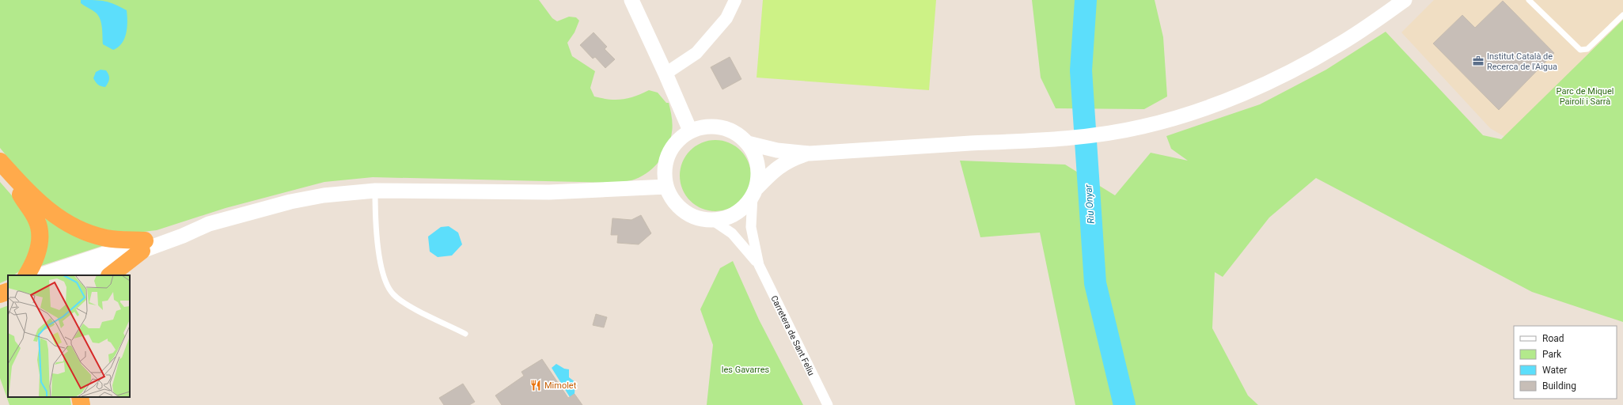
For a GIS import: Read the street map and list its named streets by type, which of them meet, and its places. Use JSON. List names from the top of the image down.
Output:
{
  "streets": {
    "street": ["Carretera de Sant Feliu"]
  },
  "water": ["Riu Onyar"],
  "parks": ["Parc de Miquel Pairolí i Sarrà", "les Gavarres"],
  "places": {
    "office": ["Institut Català de Recerca de l'Aigua"],
    "restaurant": ["Mimolet"]
  },
  "legend": [
    "Road",
    "Park",
    "Water",
    "Building"
  ]
}
